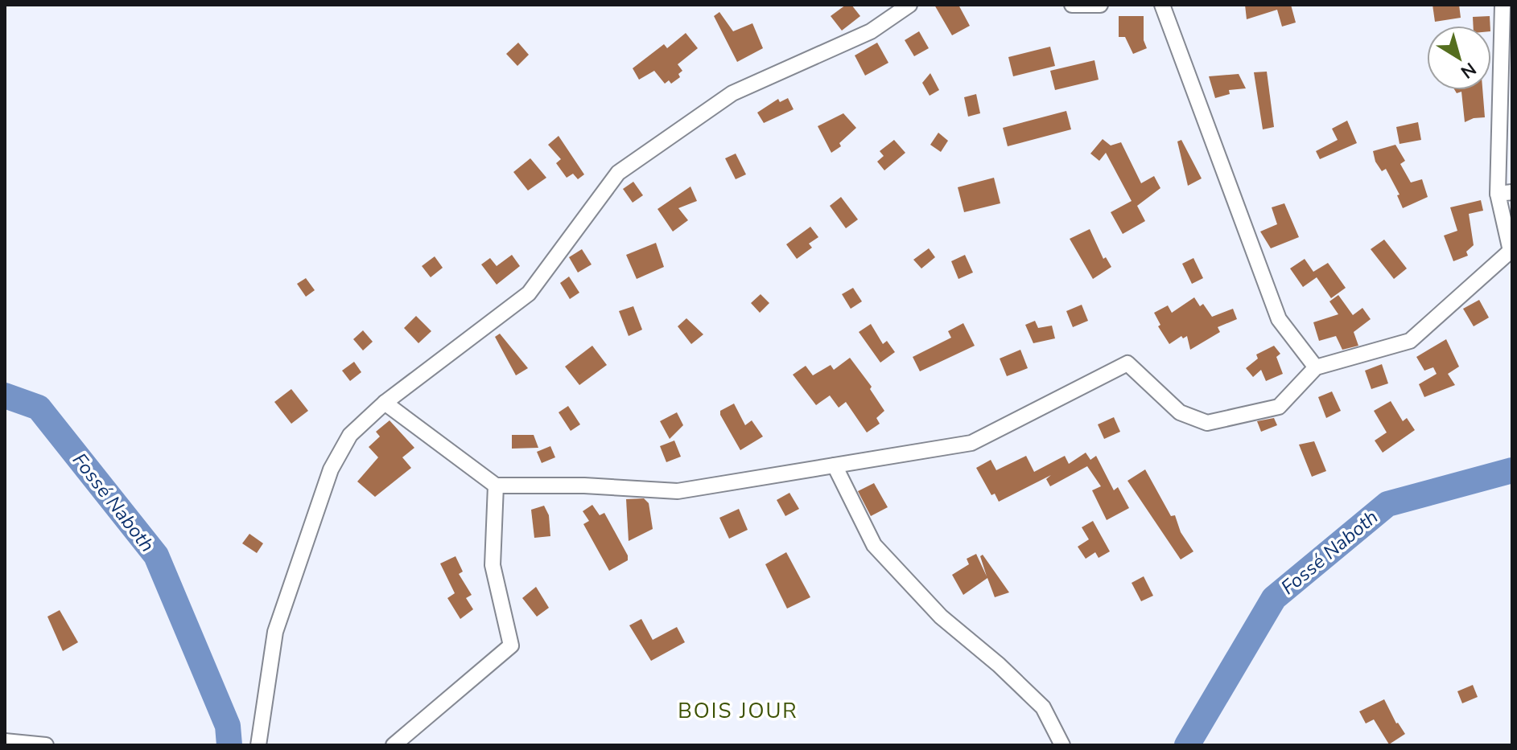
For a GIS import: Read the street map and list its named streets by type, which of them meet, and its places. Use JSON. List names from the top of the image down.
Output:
{
  "districts": ["BOIS JOUR"],
  "water": ["Fossé Naboth"],
  "north": "bottom right"
}
